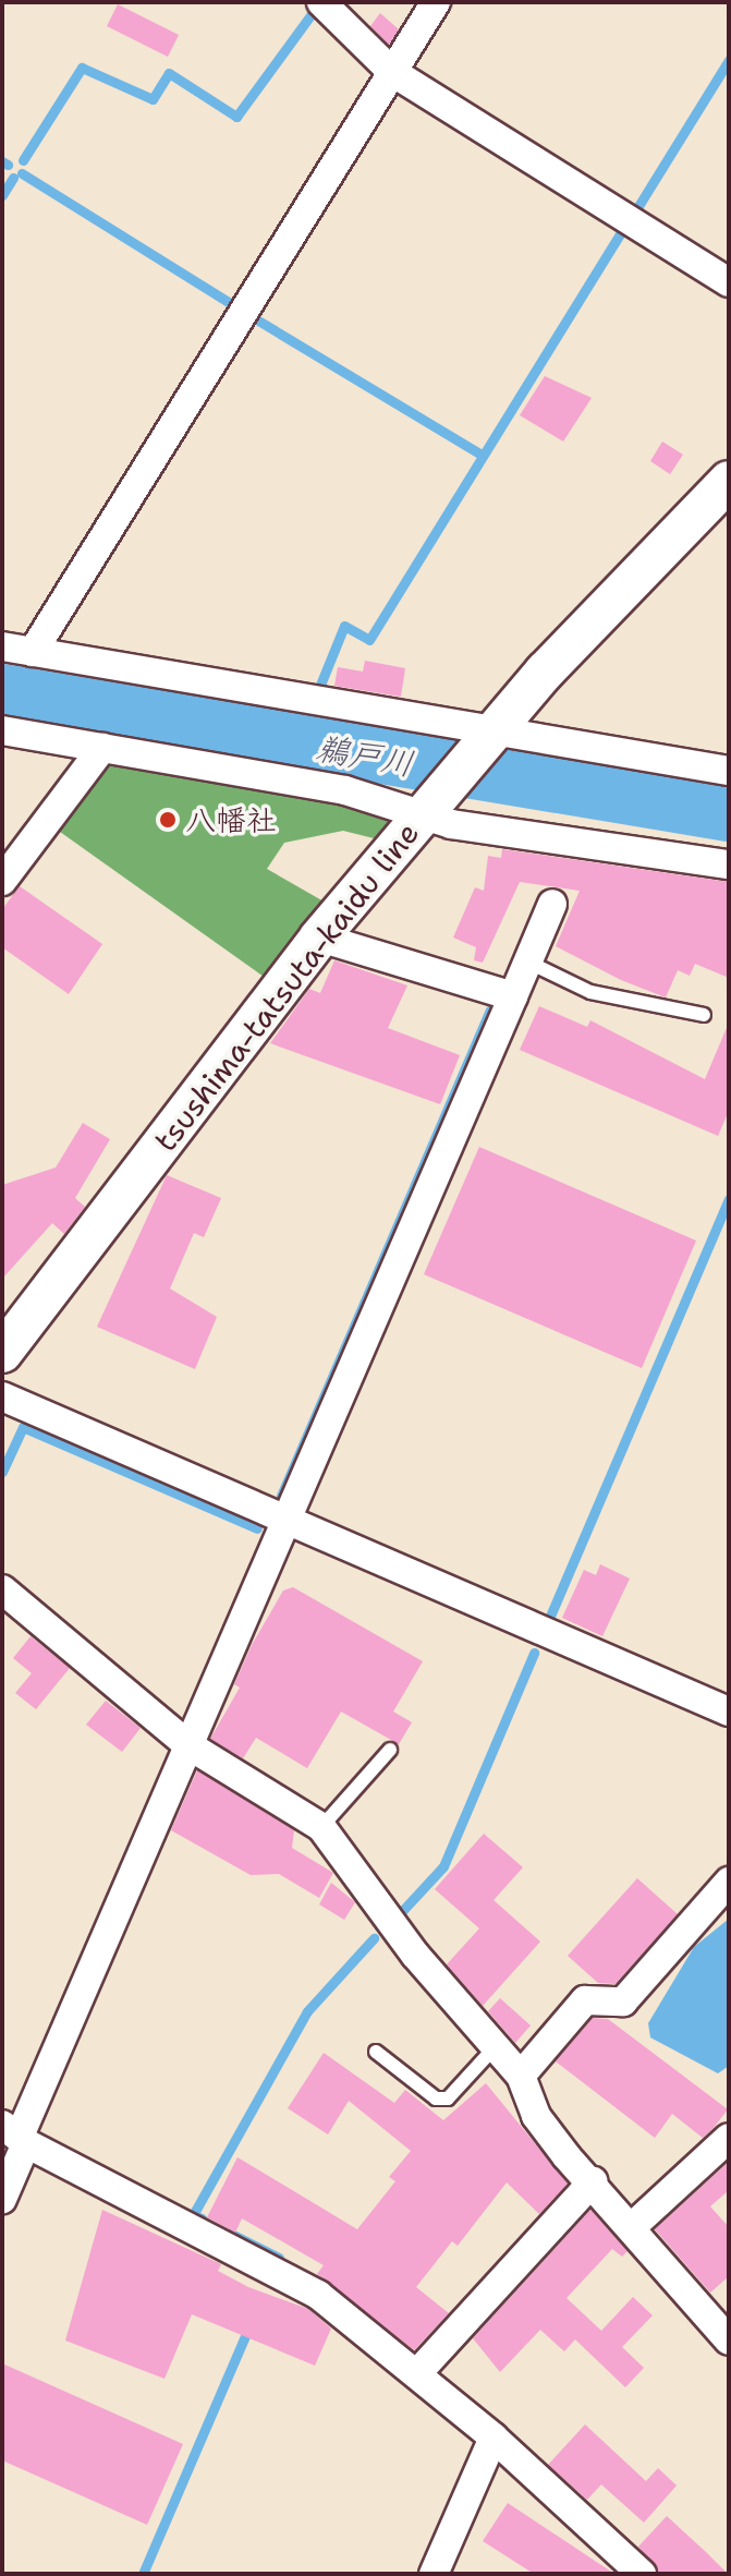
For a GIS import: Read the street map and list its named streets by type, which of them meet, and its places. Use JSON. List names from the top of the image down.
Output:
{
  "streets": {
    "main road": ["tsushima-tatsuta-kaidu line"]
  },
  "water": ["鵜戸川"],
  "places": ["八幡社"]
}
